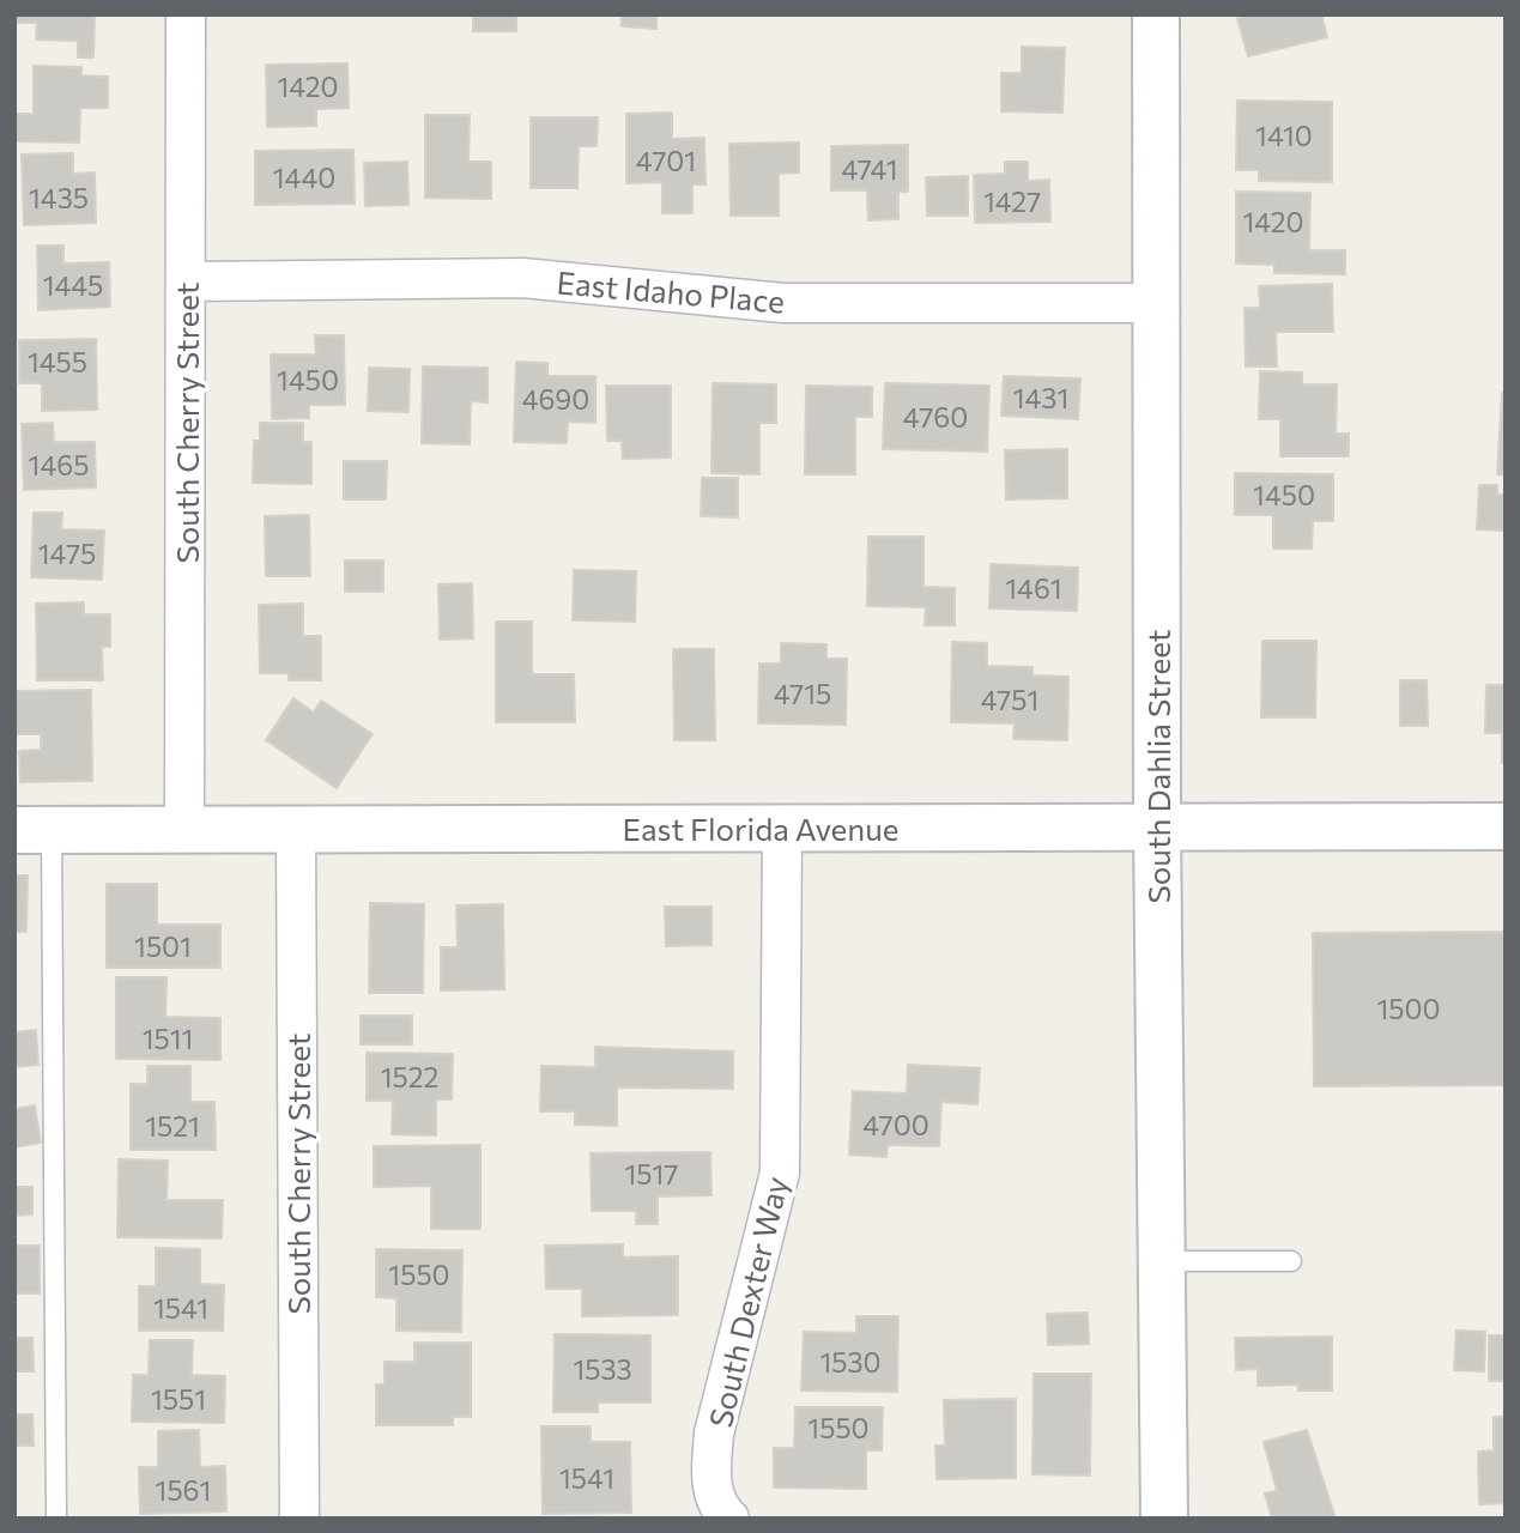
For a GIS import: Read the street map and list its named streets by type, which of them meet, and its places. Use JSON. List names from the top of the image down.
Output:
{
  "streets": {
    "street": [
      "East Idaho Place",
      "South Cherry Street",
      "South Dahlia Street",
      "East Florida Avenue",
      "South Dexter Way"
    ]
  },
  "crossings": [
    ["East Idaho Place", "South Cherry Street"],
    ["East Idaho Place", "South Dahlia Street"],
    ["South Cherry Street", "East Florida Avenue"],
    ["South Dahlia Street", "East Florida Avenue"],
    ["East Florida Avenue", "South Dexter Way"]
  ],
  "house_numbers": [
    "1420",
    "1410",
    "4701",
    "4741",
    "1440",
    "1435",
    "1427",
    "1420",
    "1445",
    "1455",
    "1450",
    "1431",
    "4690",
    "4760",
    "1465",
    "1450",
    "1475",
    "1461",
    "4715",
    "4751",
    "1501",
    "1500",
    "1511",
    "1522",
    "4700",
    "1521",
    "1517",
    "1550",
    "1541",
    "1530",
    "1533",
    "1551",
    "1550",
    "1541",
    "1561"
  ]
}
